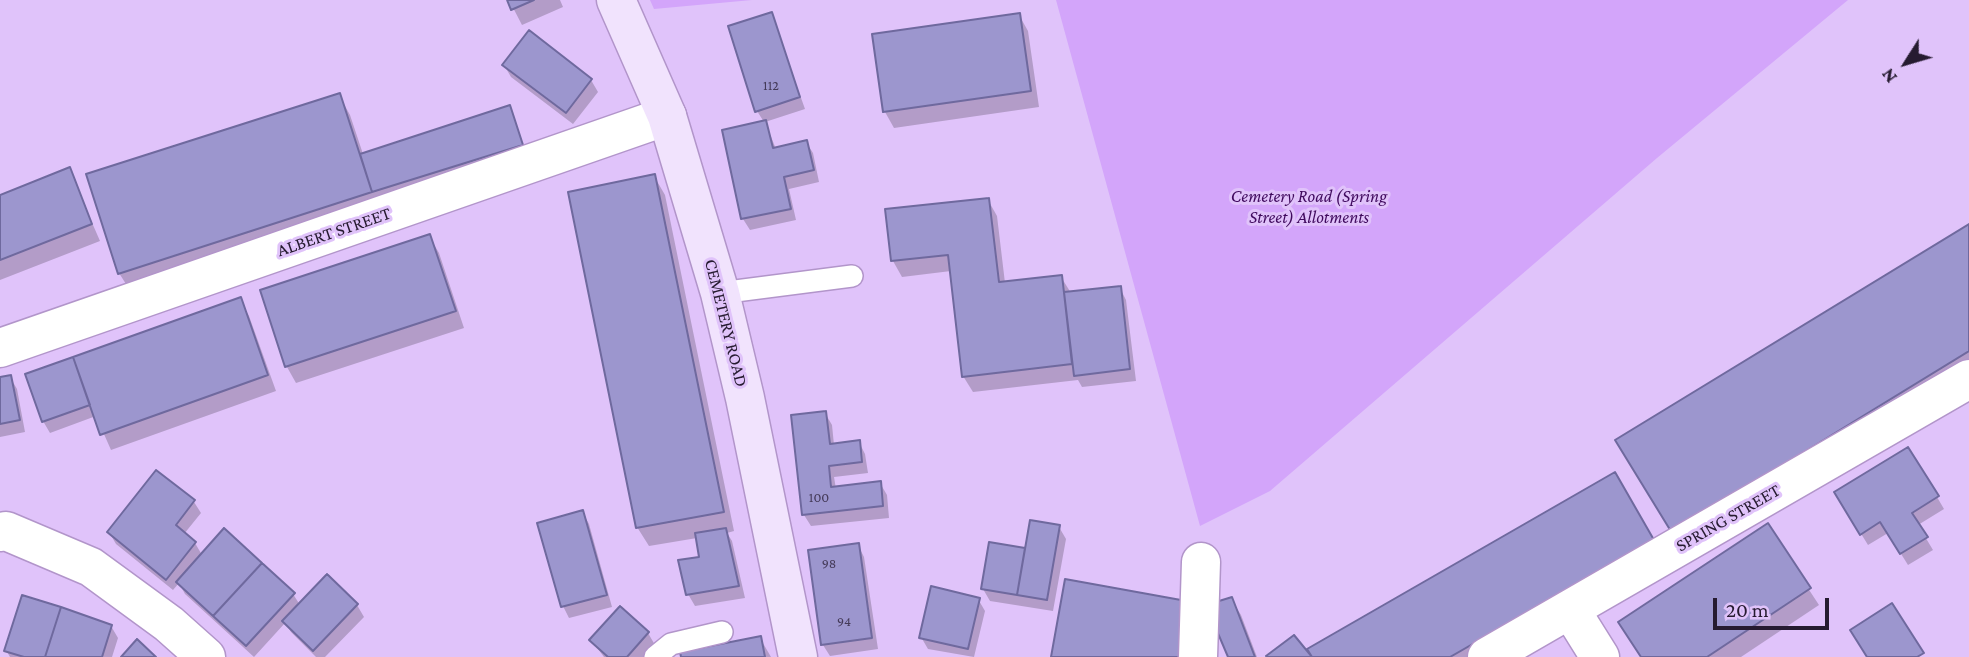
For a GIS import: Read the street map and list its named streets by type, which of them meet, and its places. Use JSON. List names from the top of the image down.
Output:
{
  "streets": {
    "street": ["ALBERT STREET", "CEMETERY ROAD", "SPRING STREET"]
  },
  "crossings": [
    ["ALBERT STREET", "CEMETERY ROAD"]
  ],
  "parks": ["Cemetery Road (Spring Street) Allotments"],
  "house_numbers": [
    "112",
    "100",
    "98",
    "94"
  ],
  "scale_bar": "20 m",
  "north": "bottom left"
}
